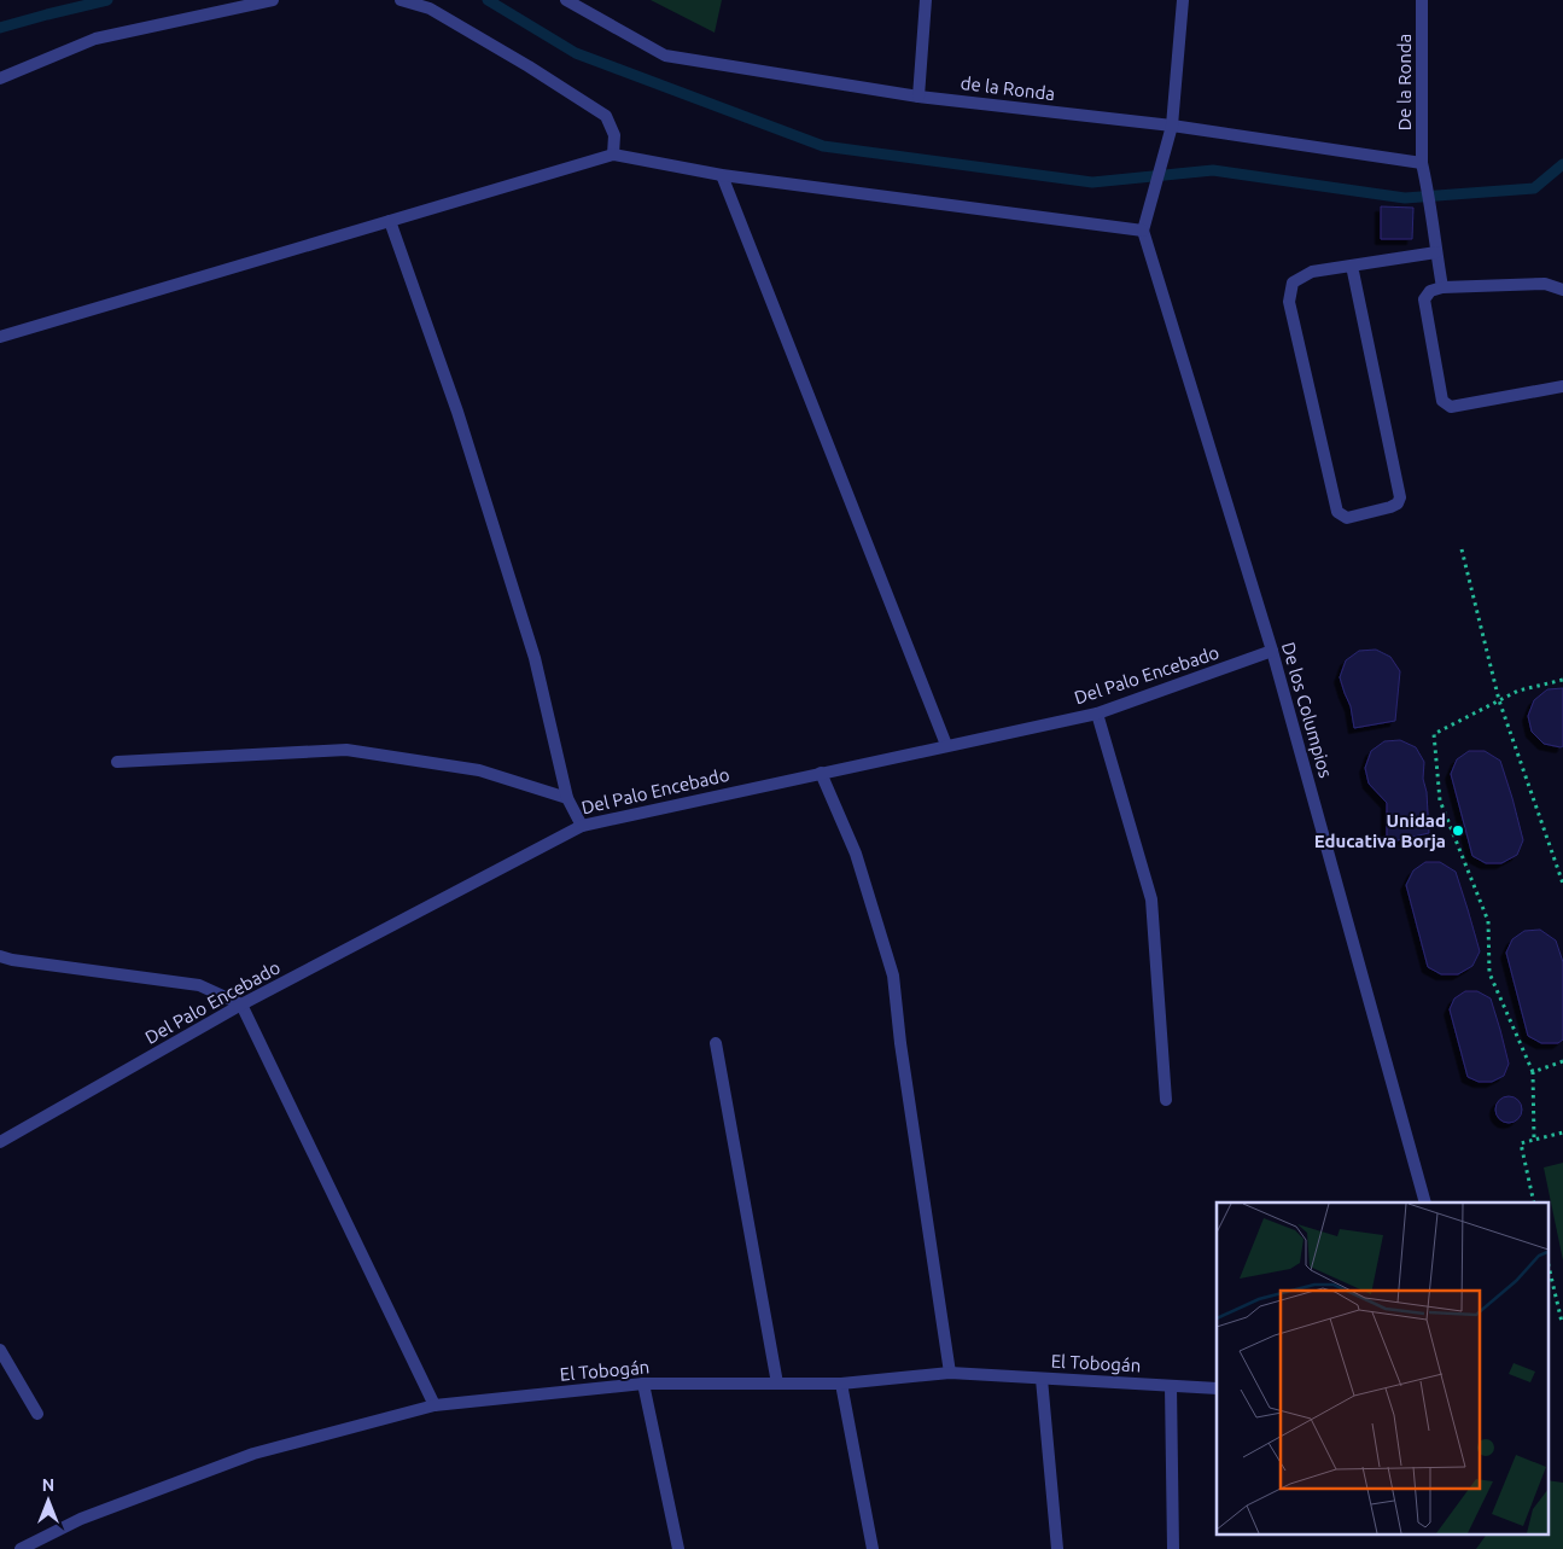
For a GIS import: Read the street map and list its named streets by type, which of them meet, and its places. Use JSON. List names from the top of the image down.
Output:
{
  "streets": {
    "street": [
      "De la Ronda",
      "de la Ronda",
      "Del Palo Encebado",
      "De los Columpios",
      "El Tobogán"
    ]
  },
  "crossings": [
    ["De la Ronda", "de la Ronda"],
    ["Del Palo Encebado", "De los Columpios"]
  ],
  "places": ["Unidad Educativa Borja"],
  "north": "top"
}
